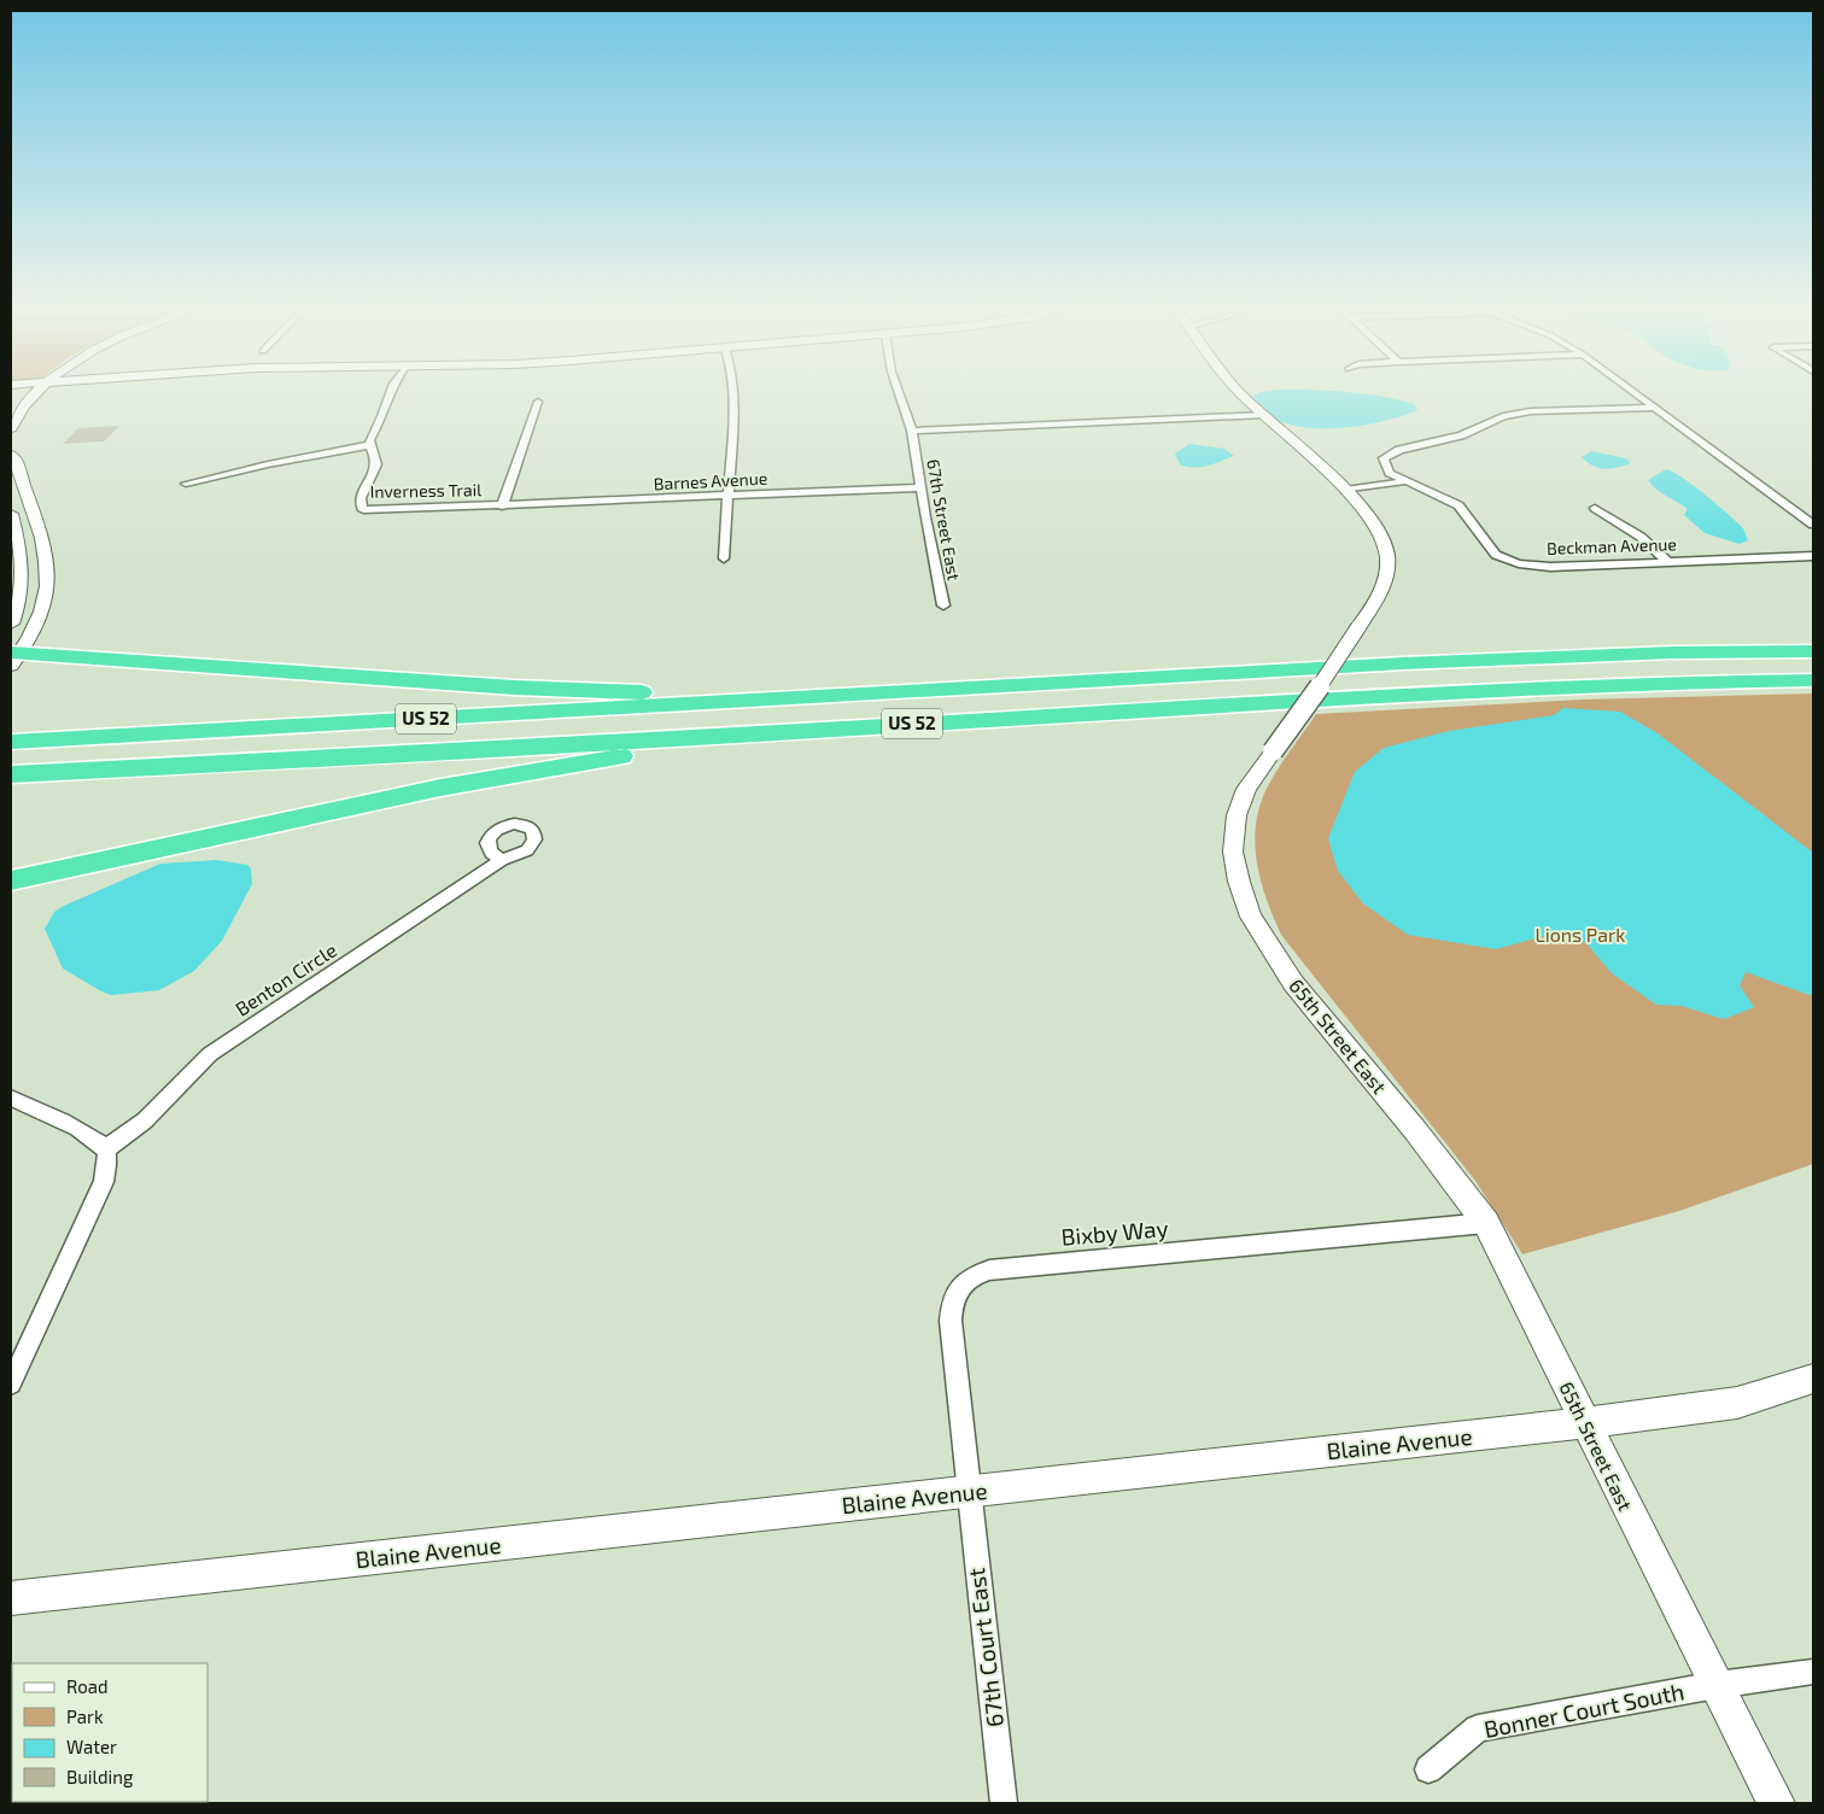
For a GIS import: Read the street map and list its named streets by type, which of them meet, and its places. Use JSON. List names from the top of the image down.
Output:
{
  "streets": {
    "highway": ["US 52"],
    "street": [
      "Barnes Avenue",
      "Inverness Trail",
      "67th Street East",
      "Beckman Avenue",
      "Benton Circle",
      "65th Street East",
      "Bixby Way",
      "Blaine Avenue",
      "67th Court East",
      "Bonner Court South"
    ]
  },
  "crossings": [
    ["Barnes Avenue", "Inverness Trail"],
    ["Barnes Avenue", "67th Street East"],
    ["65th Street East", "Bixby Way"],
    ["65th Street East", "Blaine Avenue"],
    ["65th Street East", "Bonner Court South"],
    ["Bixby Way", "Blaine Avenue"],
    ["Bixby Way", "67th Court East"],
    ["Blaine Avenue", "67th Court East"]
  ],
  "parks": ["Lions Park"],
  "legend": [
    "Road",
    "Park",
    "Water",
    "Building"
  ]
}
